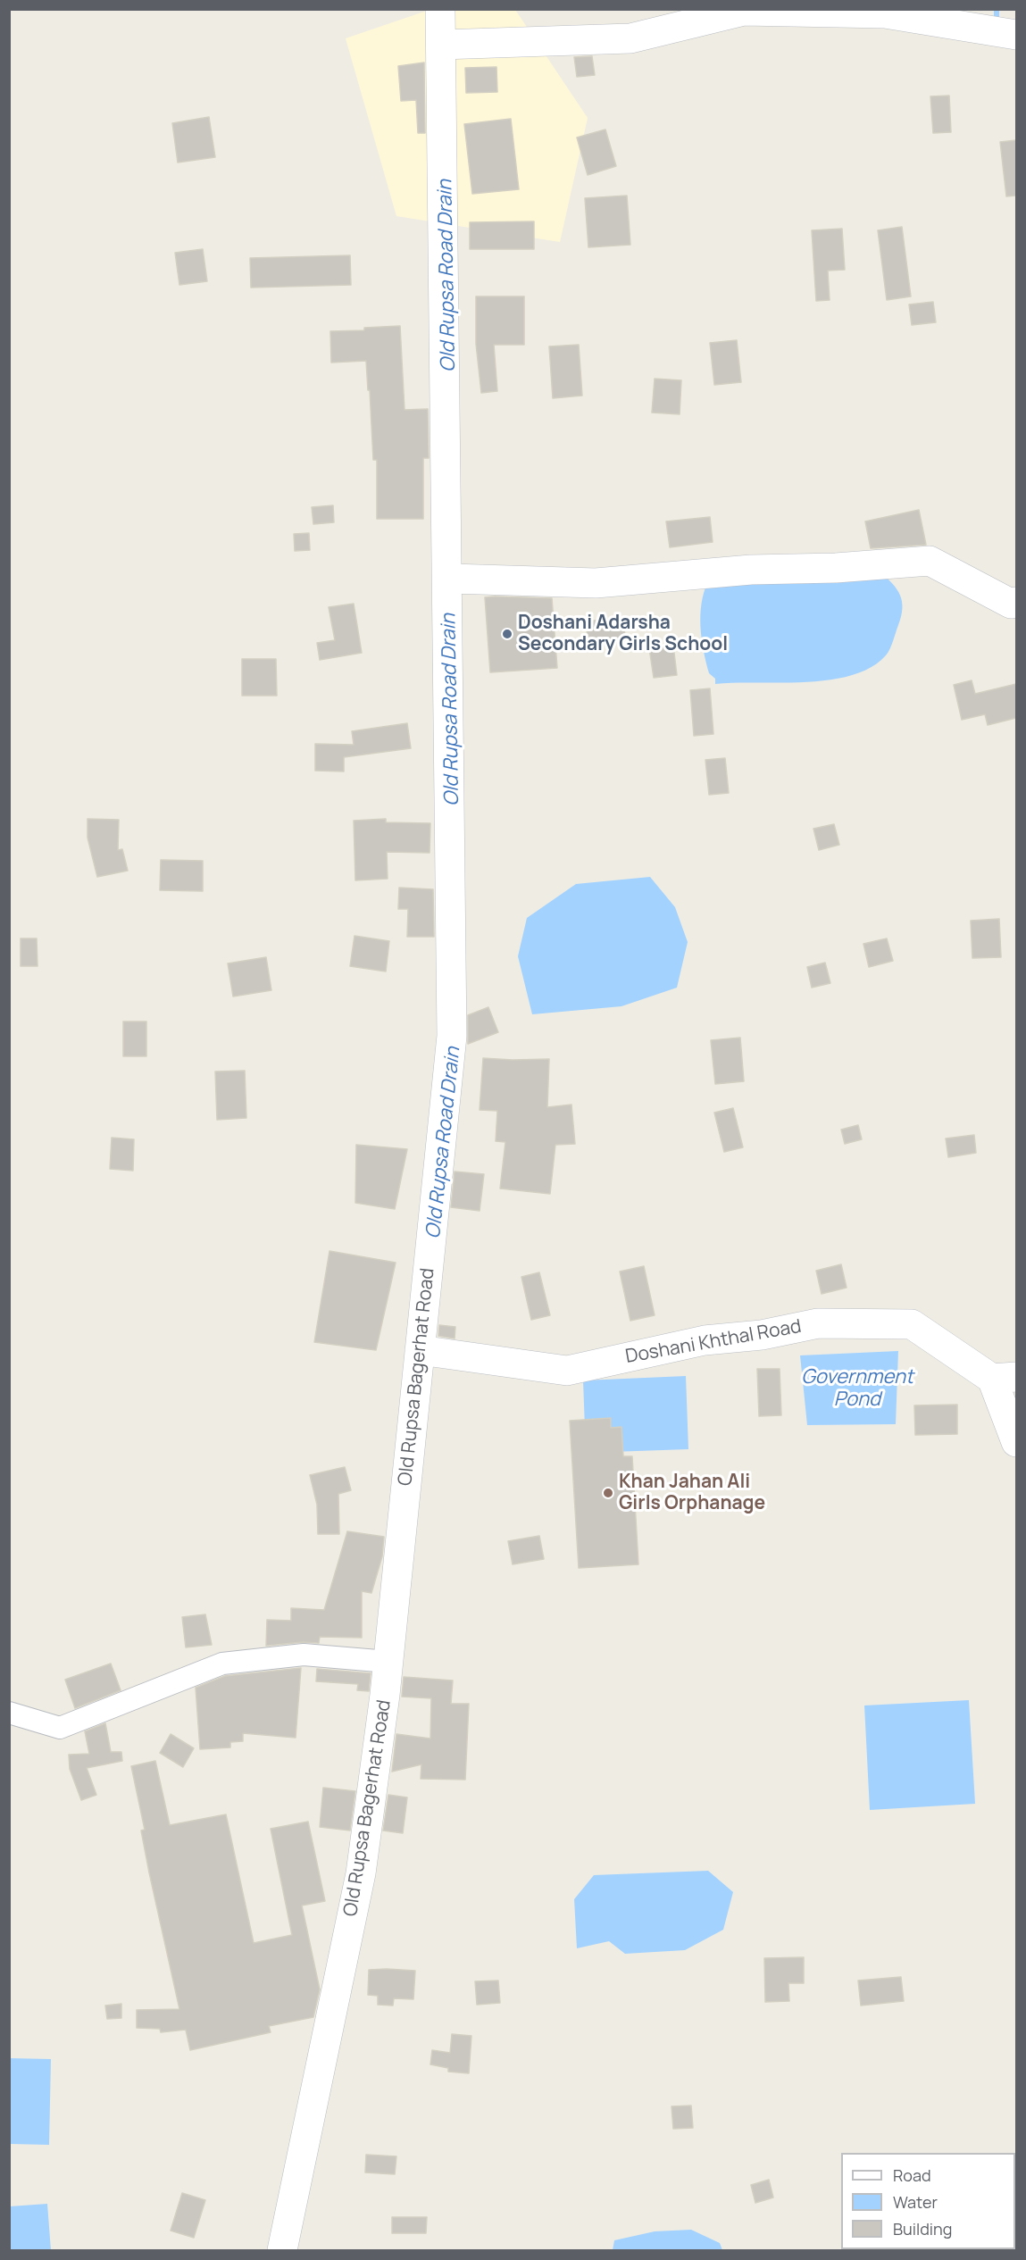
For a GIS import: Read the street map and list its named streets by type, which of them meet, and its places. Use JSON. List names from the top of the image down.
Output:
{
  "streets": {
    "street": ["Doshani Khthal Road", "Old Rupsa Bagerhat Road"]
  },
  "crossings": [
    ["Doshani Khthal Road", "Old Rupsa Bagerhat Road"]
  ],
  "water": ["Old Rupsa Road Drain", "Government Pond"],
  "places": ["Doshani Adarsha Secondary Girls School", "Khan Jahan Ali Girls Orphanage"],
  "legend": ["Road", "Water", "Building"]
}
